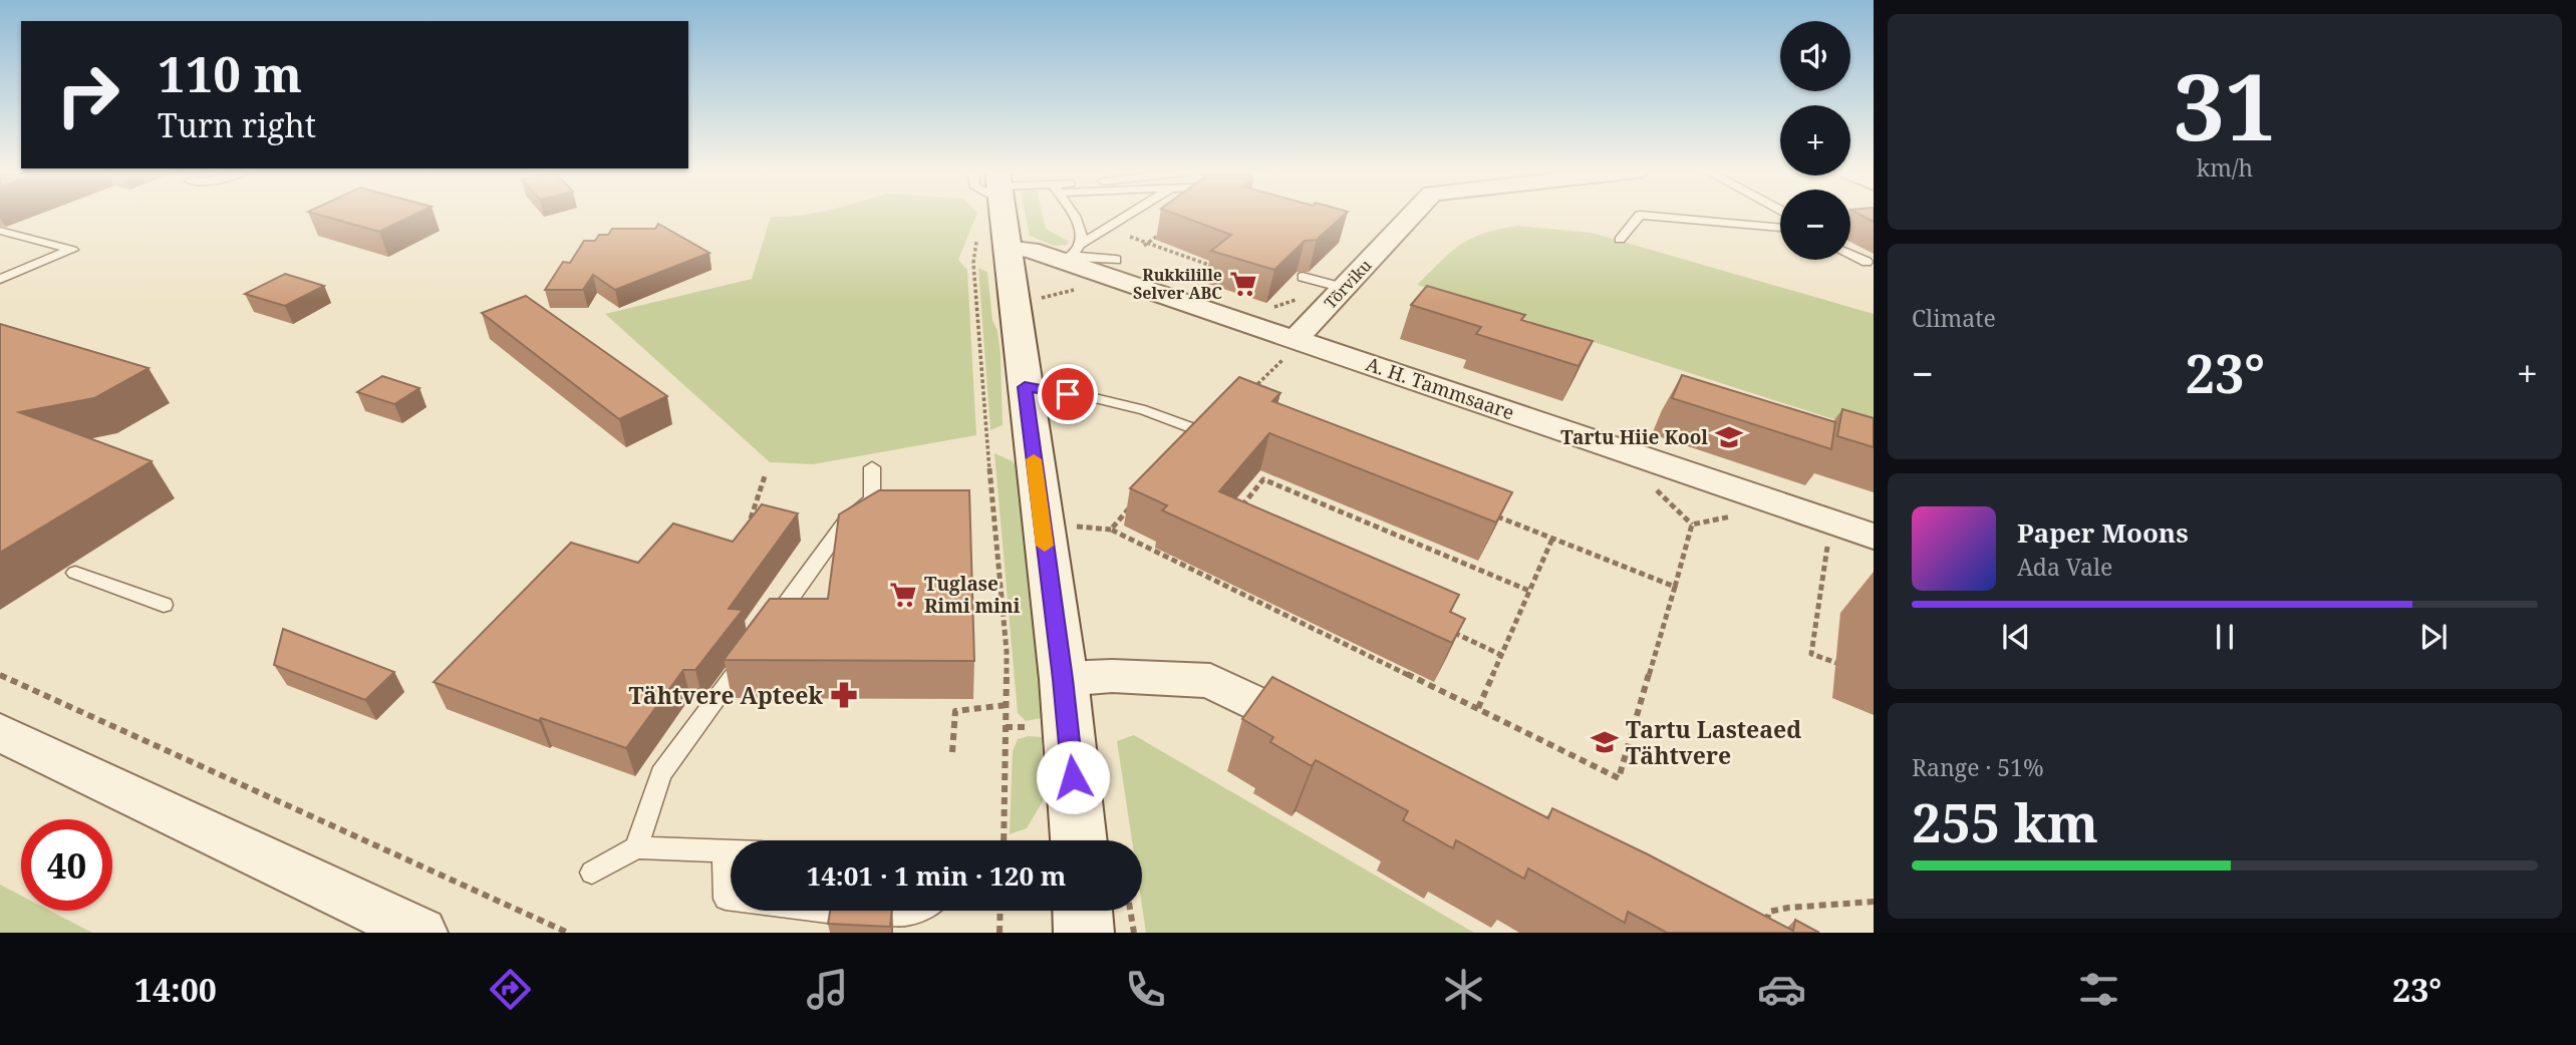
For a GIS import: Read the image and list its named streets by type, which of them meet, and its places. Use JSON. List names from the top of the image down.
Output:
{
  "streets": {
    "street": ["Tõrviku", "A. H. Tammsaare"]
  },
  "crossings": [
    ["Tõrviku", "A. H. Tammsaare"]
  ],
  "places": {
    "supermarket": ["Rukkilille Selver ABC", "Tuglase Rimi mini"],
    "school or university": ["Tartu Hiie Kool", "Tartu Lasteaed Tähtvere"],
    "pharmacy": ["Tähtvere Apteek"]
  },
  "page": {
    "tile": [
      ["31", "km/h"],
      "Climate",
      ["Range · 51%", "255 km"]
    ],
    "map_buttons": ["+", "−"],
    "turn": ["110 m", "Turn right"],
    "heat": ["−", "23°", "+"],
    "song": ["Paper Moons", "Ada Vale"],
    "limit": "40",
    "trip": "14:01 · 1 min · 120 m",
    "tabs": ["14:00", "23°"]
  }
}
